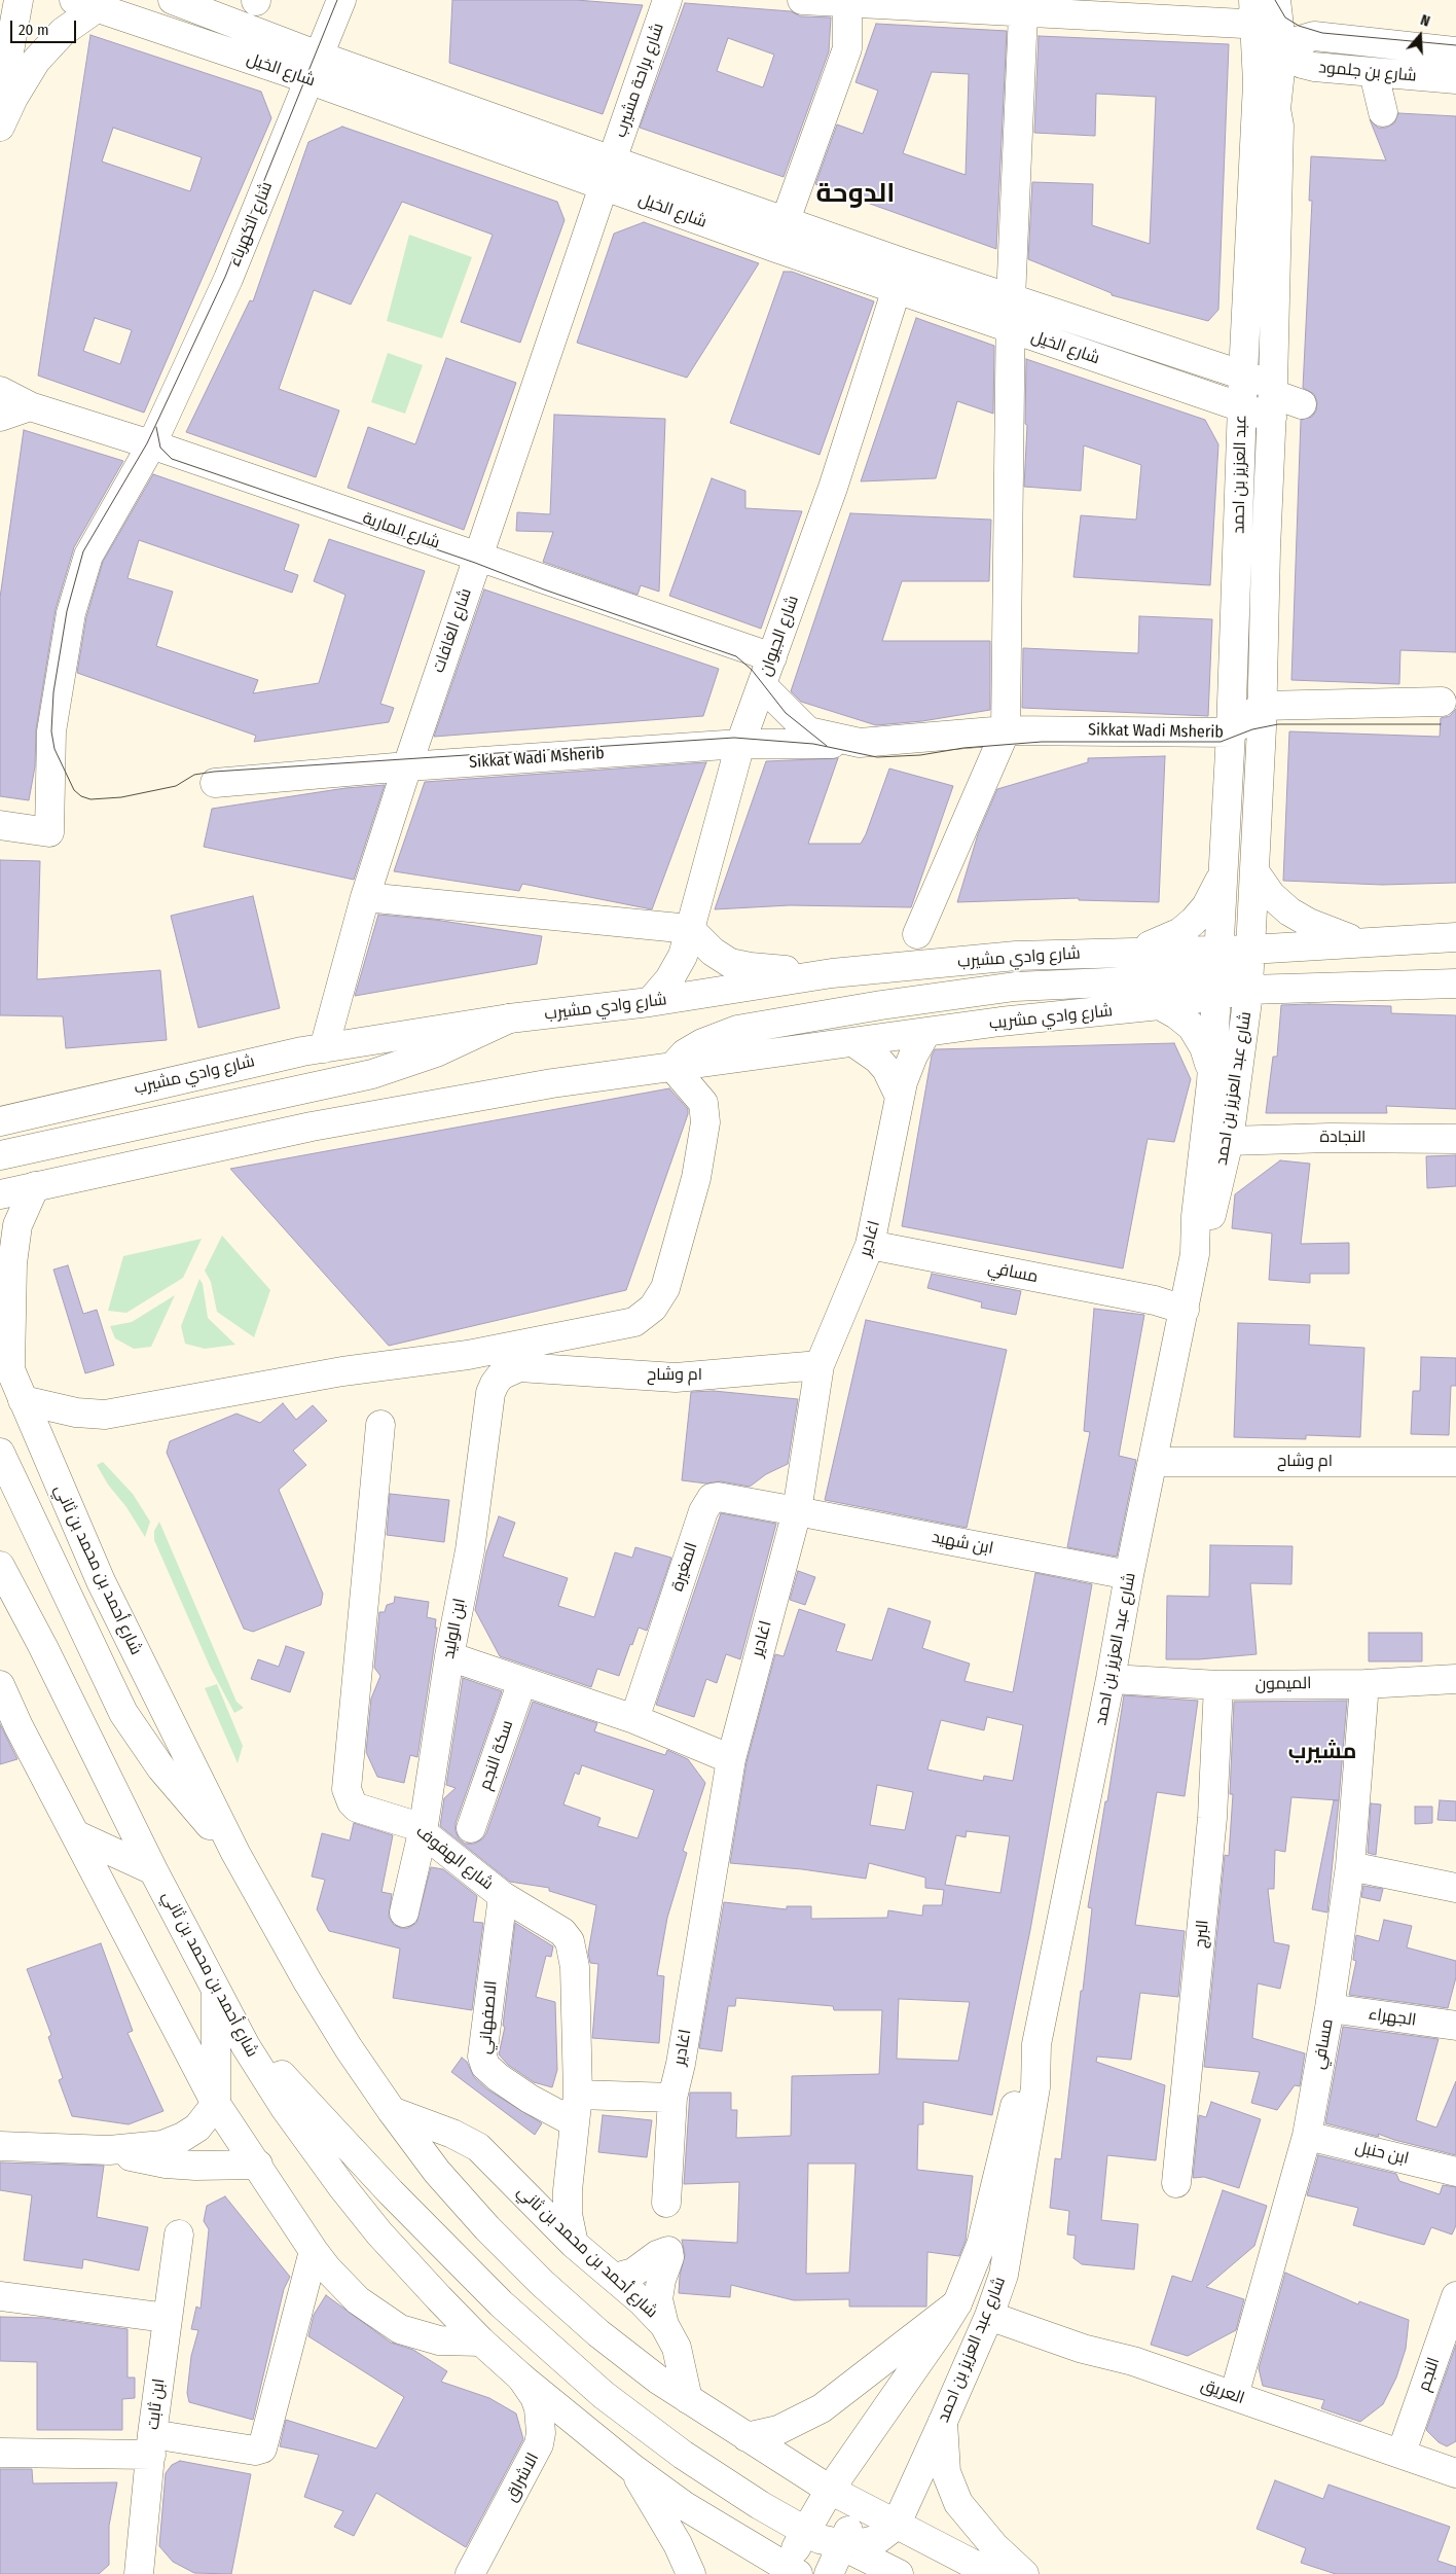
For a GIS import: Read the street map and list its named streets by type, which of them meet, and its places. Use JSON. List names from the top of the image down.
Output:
{
  "streets": {
    "street": [
      "شارع الخيل",
      "شارع بن جلمود",
      "شارع براحة مشيرب",
      "شارع الكهرباء",
      "عبد العزيز بن احمد",
      "شارع المارية",
      "شارع الغافات",
      "شارع الجيوان",
      "Sikkat Wadi Msherib",
      "شارع وادي مشيرب",
      "شارع وادي مشريب",
      "شارع عبد العزيز بن احمد",
      "النجادة",
      "اغادير",
      "مسافي",
      "ام وشاح",
      "ابن شهيد",
      "المغيرة",
      "شارع أحمد بن محمد بن ثاني",
      "ابن الوليد",
      "الميمون",
      "سكة النجم",
      "شارع الهفوف",
      "البرج",
      "الاصفهاني",
      "الجهراء",
      "ابن حنبل",
      "النجم",
      "العريق",
      "ابن ثابت",
      "الاشراق"
    ]
  },
  "crossings": [
    ["شارع الخيل", "شارع براحة مشيرب"],
    ["شارع الخيل", "شارع الكهرباء"],
    ["شارع الخيل", "عبد العزيز بن احمد"],
    ["شارع الخيل", "شارع الغافات"],
    ["شارع الخيل", "شارع الجيوان"],
    ["شارع بن جلمود", "عبد العزيز بن احمد"],
    ["شارع براحة مشيرب", "شارع الغافات"],
    ["شارع الكهرباء", "شارع المارية"],
    ["عبد العزيز بن احمد", "Sikkat Wadi Msherib"],
    ["عبد العزيز بن احمد", "شارع وادي مشيرب"],
    ["عبد العزيز بن احمد", "شارع وادي مشريب"],
    ["عبد العزيز بن احمد", "شارع عبد العزيز بن احمد"],
    ["شارع المارية", "شارع الغافات"],
    ["شارع المارية", "شارع الجيوان"],
    ["شارع الغافات", "Sikkat Wadi Msherib"],
    ["شارع الغافات", "شارع وادي مشيرب"],
    ["شارع الجيوان", "Sikkat Wadi Msherib"],
    ["شارع الجيوان", "شارع وادي مشيرب"],
    ["شارع وادي مشيرب", "شارع وادي مشريب"],
    ["شارع وادي مشيرب", "شارع عبد العزيز بن احمد"],
    ["شارع وادي مشريب", "شارع عبد العزيز بن احمد"],
    ["شارع وادي مشريب", "اغادير"],
    ["شارع عبد العزيز بن احمد", "النجادة"],
    ["شارع عبد العزيز بن احمد", "مسافي"],
    ["شارع عبد العزيز بن احمد", "ام وشاح"],
    ["شارع عبد العزيز بن احمد", "ابن شهيد"],
    ["شارع عبد العزيز بن احمد", "شارع أحمد بن محمد بن ثاني"],
    ["شارع عبد العزيز بن احمد", "الميمون"],
    ["شارع عبد العزيز بن احمد", "العريق"],
    ["اغادير", "مسافي"],
    ["اغادير", "ام وشاح"],
    ["اغادير", "ابن شهيد"],
    ["اغادير", "المغيرة"],
    ["مسافي", "الميمون"],
    ["مسافي", "الجهراء"],
    ["مسافي", "ابن حنبل"],
    ["مسافي", "العريق"],
    ["ام وشاح", "ابن الوليد"],
    ["ابن شهيد", "المغيرة"],
    ["شارع أحمد بن محمد بن ثاني", "شارع الهفوف"],
    ["شارع أحمد بن محمد بن ثاني", "الاشراق"],
    ["ابن الوليد", "شارع الهفوف"],
    ["الميمون", "البرج"],
    ["شارع الهفوف", "الاصفهاني"],
    ["النجم", "العريق"]
  ],
  "districts": ["الدوحة", "مشيرب"],
  "scale_bar": "20 m",
  "north": "top"
}
